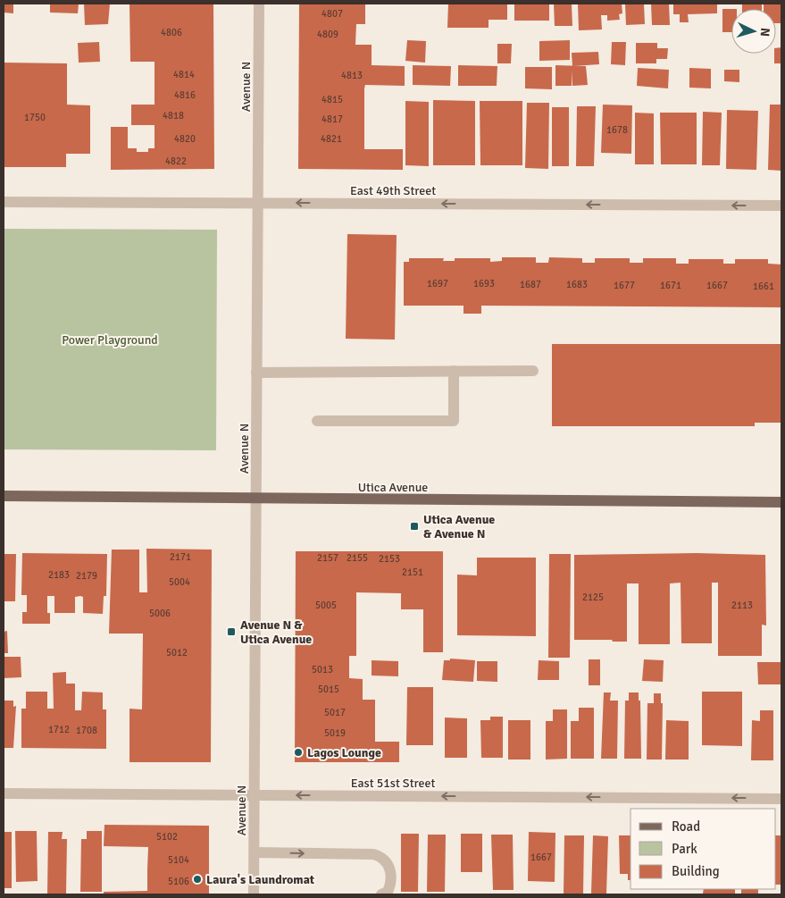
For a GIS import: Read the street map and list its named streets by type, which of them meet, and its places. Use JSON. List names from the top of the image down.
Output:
{
  "streets": {
    "main road": ["Utica Avenue"],
    "street": ["Avenue N", "East 49th Street", "East 51st Street"]
  },
  "crossings": [
    ["Avenue N", "East 49th Street"],
    ["Avenue N", "Utica Avenue"],
    ["Avenue N", "East 51st Street"]
  ],
  "one_way": ["East 49th Street", "East 51st Street"],
  "parks": ["Power Playground"],
  "places": {
    "transit": ["Utica Avenue & Avenue N", "Avenue N & Utica Avenue"],
    "other": ["Lagos Lounge", "Laura's Laundromat"]
  },
  "house_numbers": [
    "4807",
    "4806",
    "4809",
    "4814",
    "4813",
    "4816",
    "4815",
    "4818",
    "1750",
    "4817",
    "1678",
    "4820",
    "4821",
    "4822",
    "1697",
    "1693",
    "1687",
    "1683",
    "1677",
    "1671",
    "1667",
    "1661",
    "2171",
    "2157",
    "2155",
    "2153",
    "2151",
    "2183",
    "2179",
    "5004",
    "2125",
    "5005",
    "2113",
    "5006",
    "5012",
    "5013",
    "5015",
    "5017",
    "1712",
    "1708",
    "5019",
    "5102",
    "1667",
    "5104",
    "5106"
  ],
  "legend": ["Road", "Park", "Building"],
  "north": "right"
}
